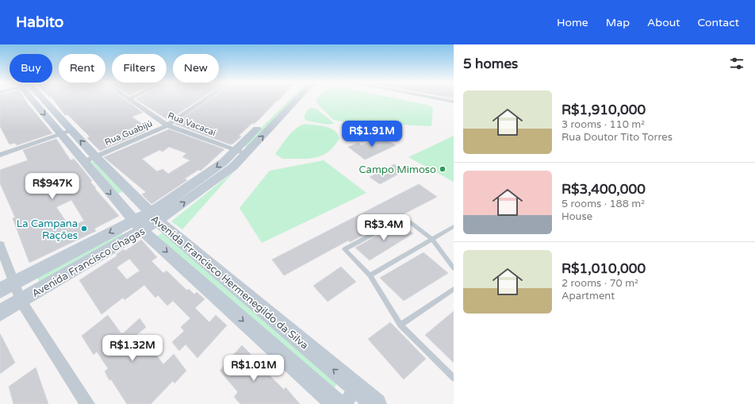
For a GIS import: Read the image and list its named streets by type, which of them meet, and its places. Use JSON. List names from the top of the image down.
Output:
{
  "streets": {
    "main road": ["Avenida Francisco Chagas", "Avenida Francisco Hermenegildo da Silva"],
    "street": ["Rua Vacacaí", "Rua Guabijú"]
  },
  "crossings": [
    ["Rua Vacacaí", "Rua Guabijú"],
    ["Rua Vacacaí", "Avenida Francisco Chagas"],
    ["Rua Guabijú", "Avenida Francisco Hermenegildo da Silva"],
    ["Avenida Francisco Chagas", "Avenida Francisco Hermenegildo da Silva"]
  ],
  "places": ["Campo Mimoso", "La Campana Rações"],
  "page": {
    "header": "Habito",
    "nav": [
      "Home",
      "Map",
      "About",
      "Contact"
    ],
    "heading": "5 homes",
    "chip": [
      "Buy",
      "Rent",
      "Filters",
      "New"
    ],
    "list": [
      {
        "name": "R$1,910,000",
        "note": "3 rooms · 110 m² · Rua Doutor Tito Torres"
      },
      {
        "name": "R$3,400,000",
        "note": "5 rooms · 188 m² · House"
      },
      {
        "name": "R$1,010,000",
        "note": "2 rooms · 70 m² · Apartment"
      }
    ],
    "price": [
      "R$1.91M",
      "R$947K",
      "R$3.4M",
      "R$1.32M",
      "R$1.01M"
    ]
  }
}
